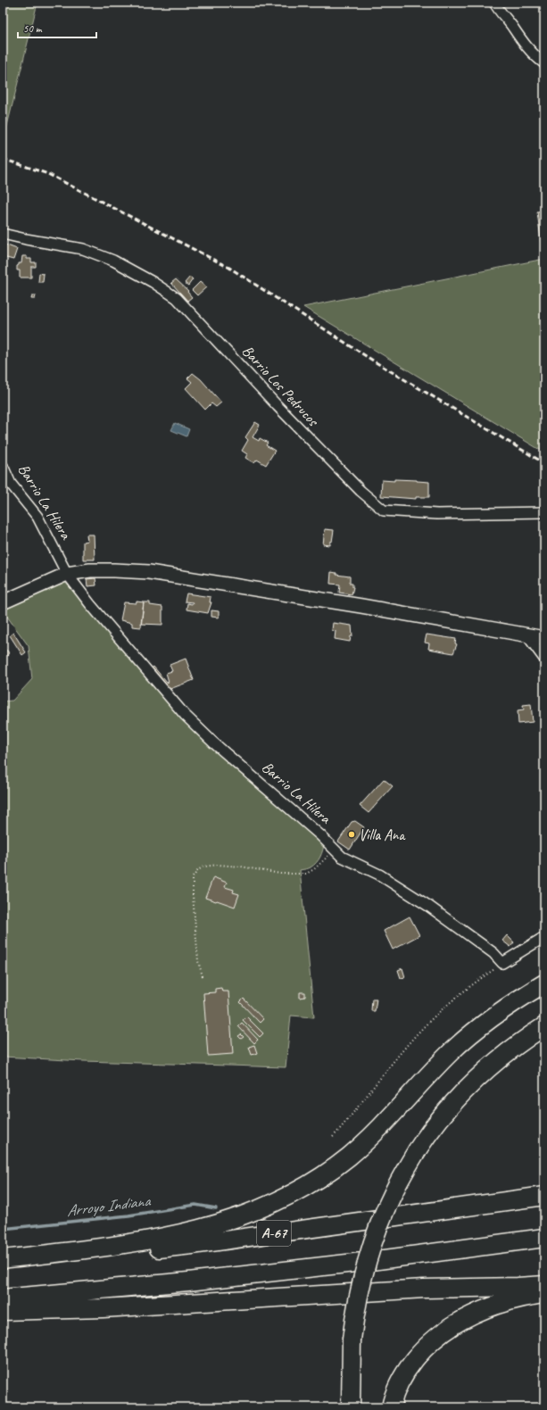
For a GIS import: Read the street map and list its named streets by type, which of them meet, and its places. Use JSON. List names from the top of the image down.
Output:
{
  "streets": {
    "highway": ["A-67"],
    "street": ["Barrio Los Pedrucos", "Barrio La Hilera"]
  },
  "water": ["Arroyo Indiana"],
  "places": ["Villa Ana"],
  "scale_bar": "50 m"
}
